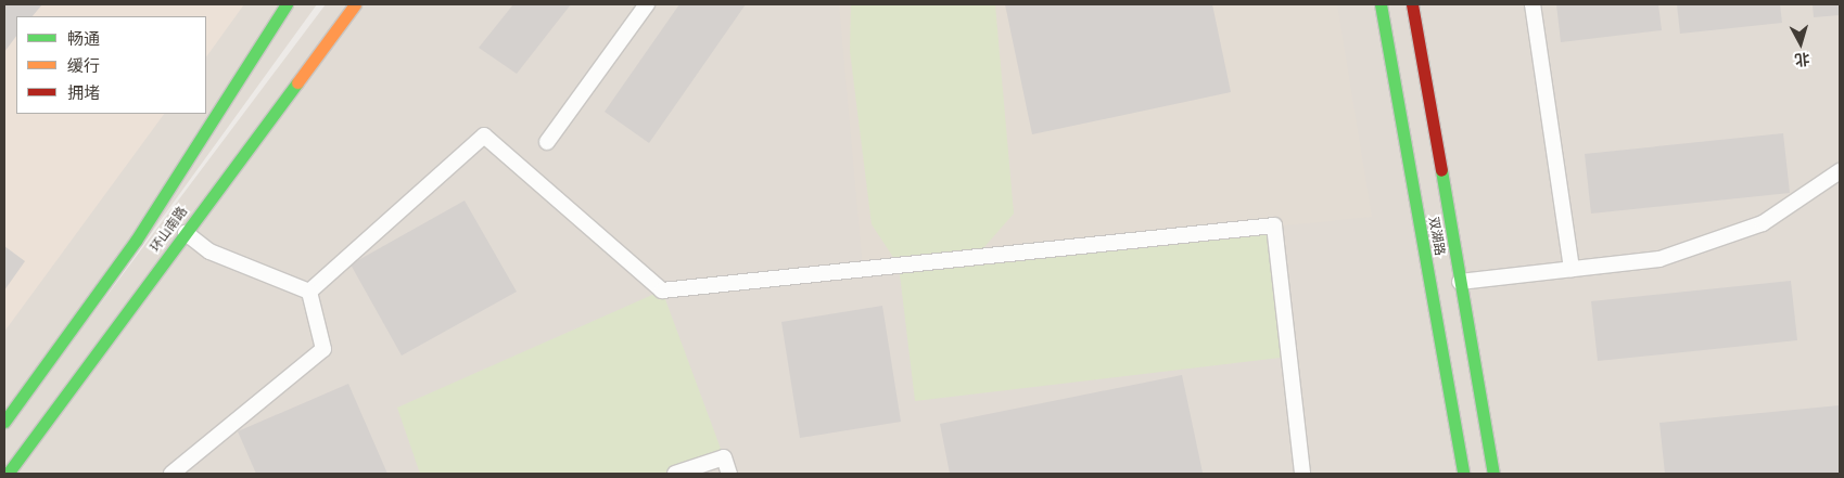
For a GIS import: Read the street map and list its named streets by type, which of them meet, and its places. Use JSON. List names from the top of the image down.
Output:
{
  "streets": {
    "main road": ["环山南路", "双湖路"]
  },
  "legend": ["畅通", "缓行", "拥堵"],
  "north": "bottom"
}
